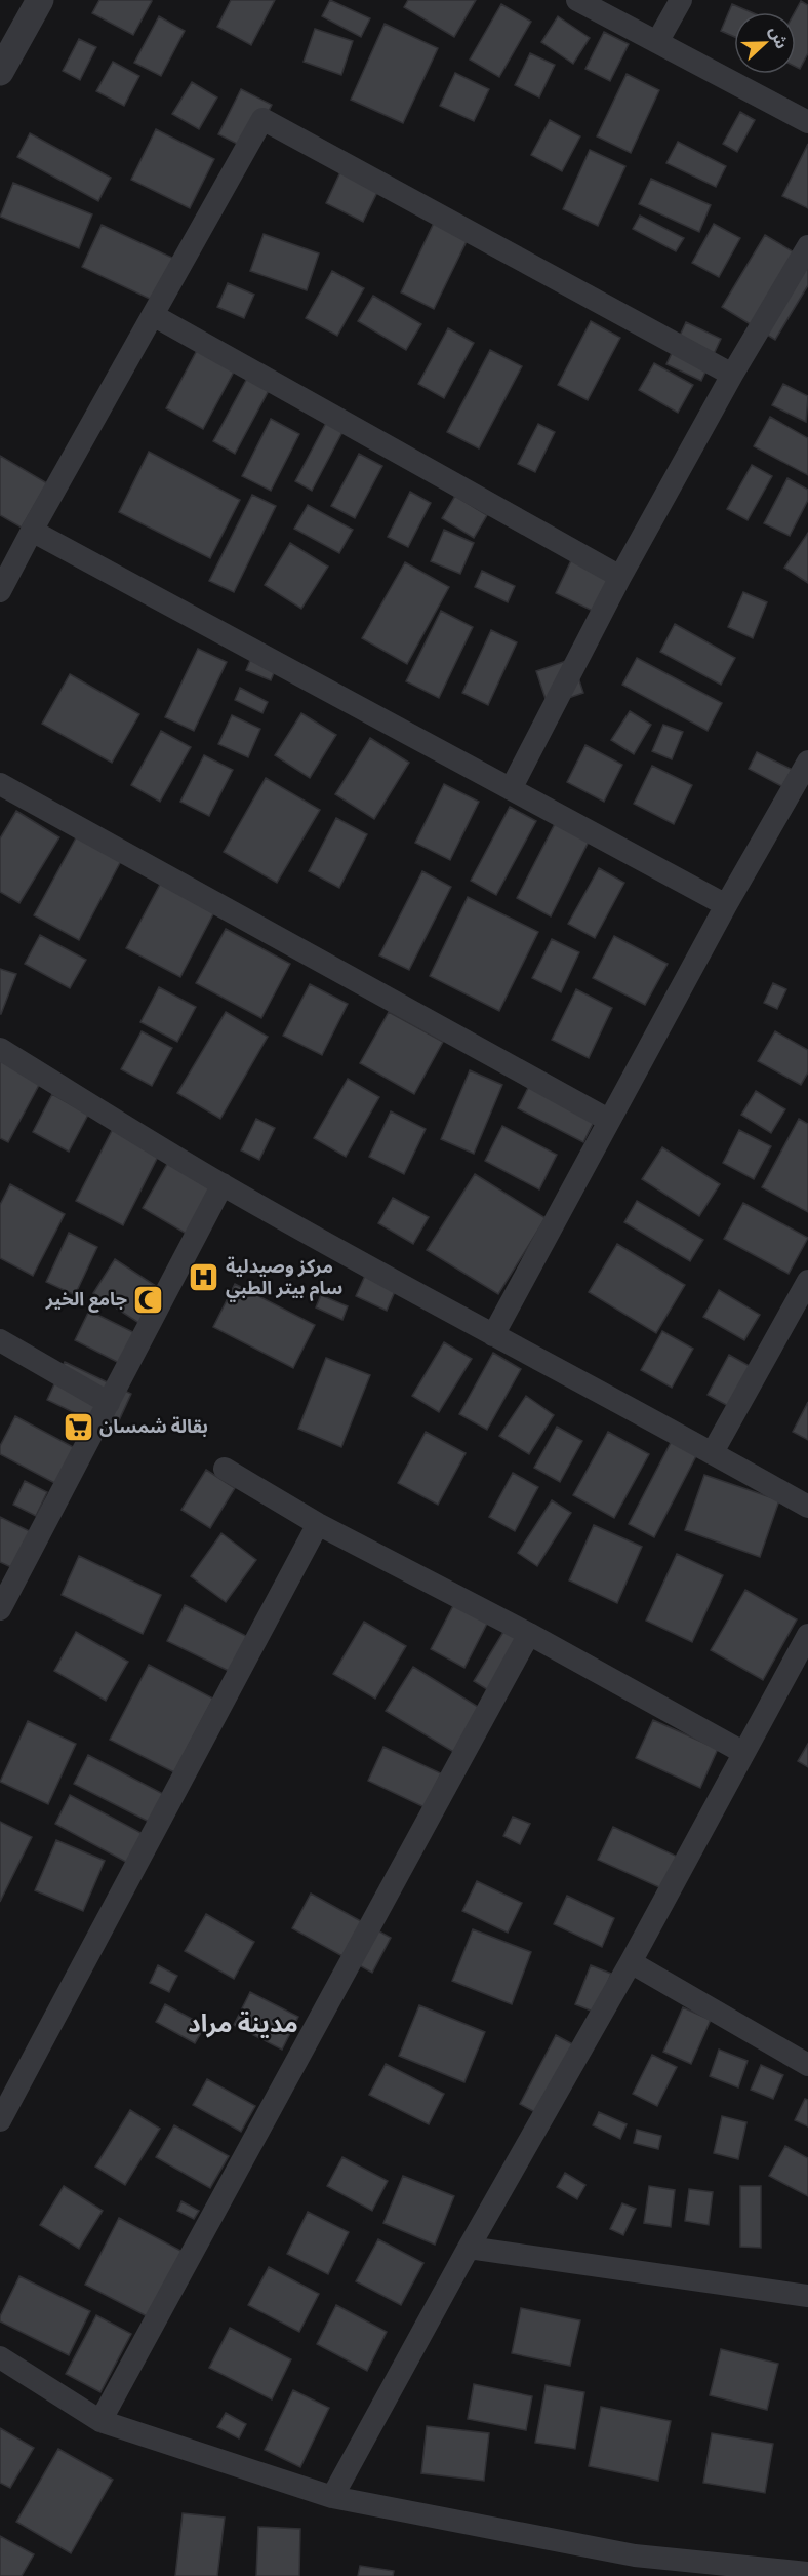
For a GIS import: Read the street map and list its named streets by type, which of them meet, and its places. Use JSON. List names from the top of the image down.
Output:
{
  "districts": ["مدينة مراد"],
  "places": {
    "hospital": ["مركز وصيدلية سام بيتر الطبي"],
    "mosque": ["جامع الخير"],
    "supermarket": ["بقالة شمسان"]
  },
  "north": "right"
}
